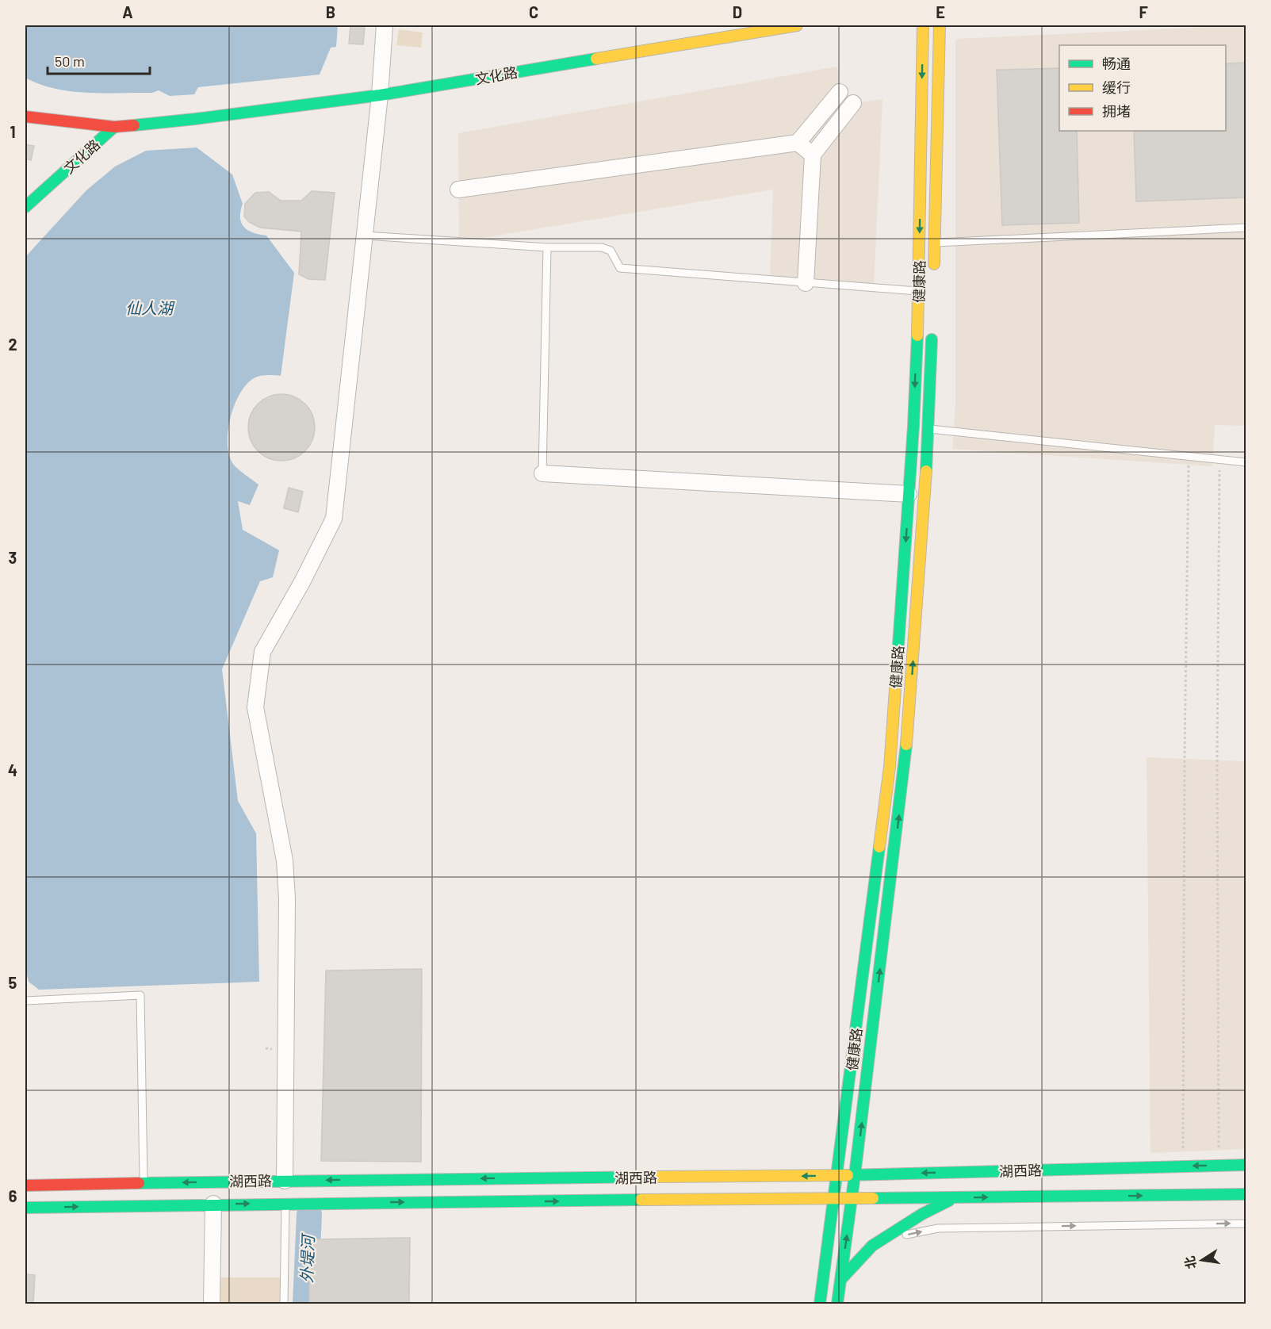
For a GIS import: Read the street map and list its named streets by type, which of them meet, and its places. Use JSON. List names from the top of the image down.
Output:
{
  "streets": {
    "main road": ["文化路", "健康路", "湖西路"]
  },
  "crossings": [
    ["健康路", "湖西路"]
  ],
  "water": ["仙人湖", "外堤河"],
  "legend": ["畅通", "缓行", "拥堵"],
  "scale_bar": "50 m",
  "north": "left",
  "grid": {
    "columns": [
      "A",
      "B",
      "C",
      "D",
      "E",
      "F"
    ],
    "rows": [
      "1",
      "2",
      "3",
      "4",
      "5",
      "6"
    ]
  }
}
